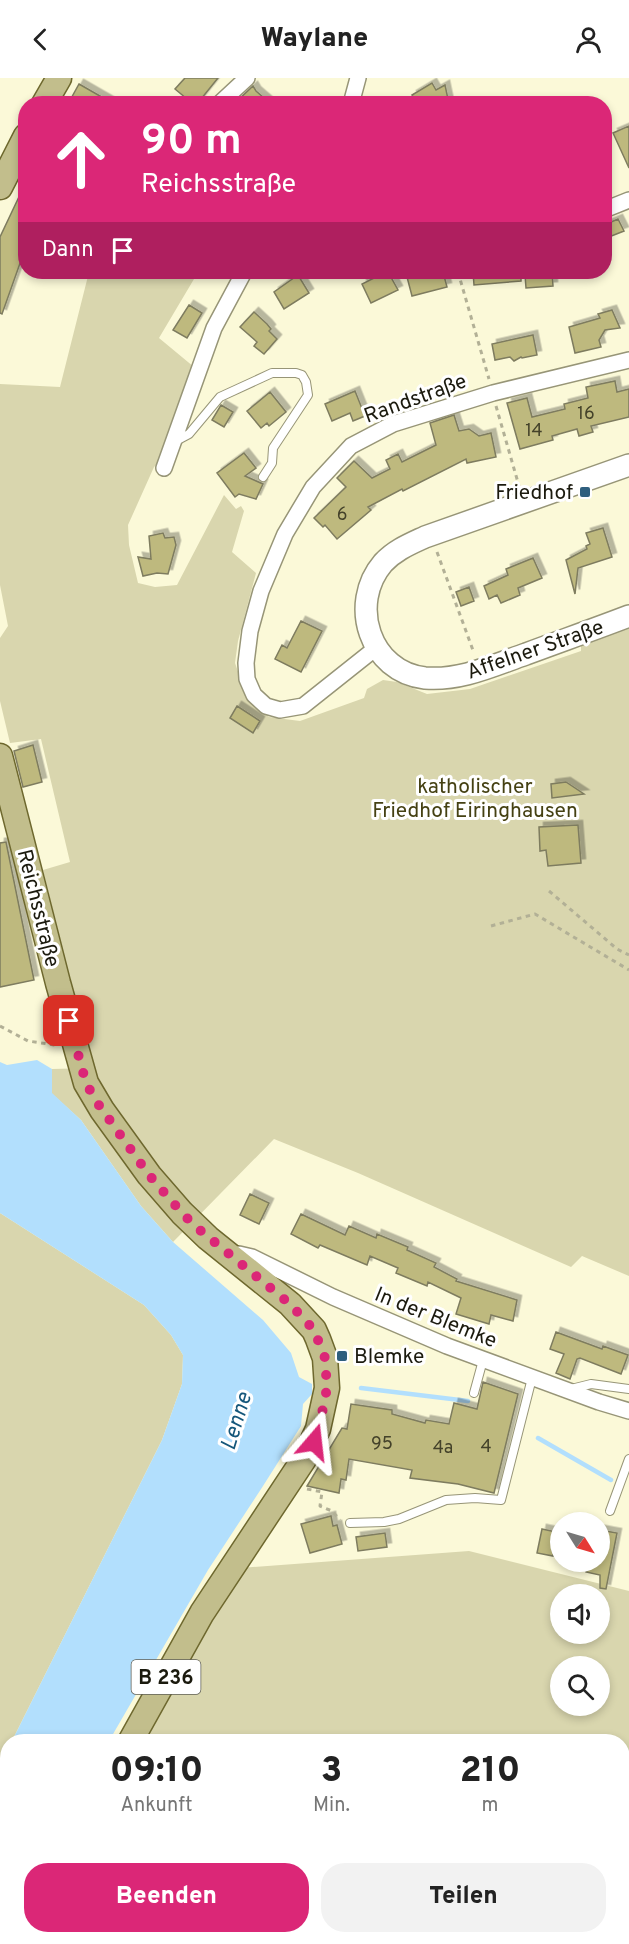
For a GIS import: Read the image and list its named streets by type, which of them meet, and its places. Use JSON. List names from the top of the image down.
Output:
{
  "streets": {
    "main road": ["Affelner Straße", "Reichsstraße", "B 236"],
    "street": ["Randstraße", "In der Blemke"]
  },
  "crossings": [
    ["Randstraße", "Affelner Straße"],
    ["Reichsstraße", "In der Blemke"],
    ["Reichsstraße", "B 236"],
    ["In der Blemke", "B 236"]
  ],
  "water": ["Lenne"],
  "parks": ["katholischer Friedhof Eiringhausen"],
  "places": {
    "transit": ["Friedhof", "Blemke"]
  },
  "house_numbers": [
    "16",
    "14",
    "6",
    "95",
    "4",
    "4a"
  ],
  "north": "bottom right",
  "page": {
    "header": "Waylane",
    "turn": ["90 m", "Reichsstraße"],
    "then": "Dann",
    "eta": [
      "09:10",
      "Ankunft",
      "3",
      "Min.",
      "210",
      "m"
    ],
    "buttons": ["Beenden", "Teilen"]
  }
}
